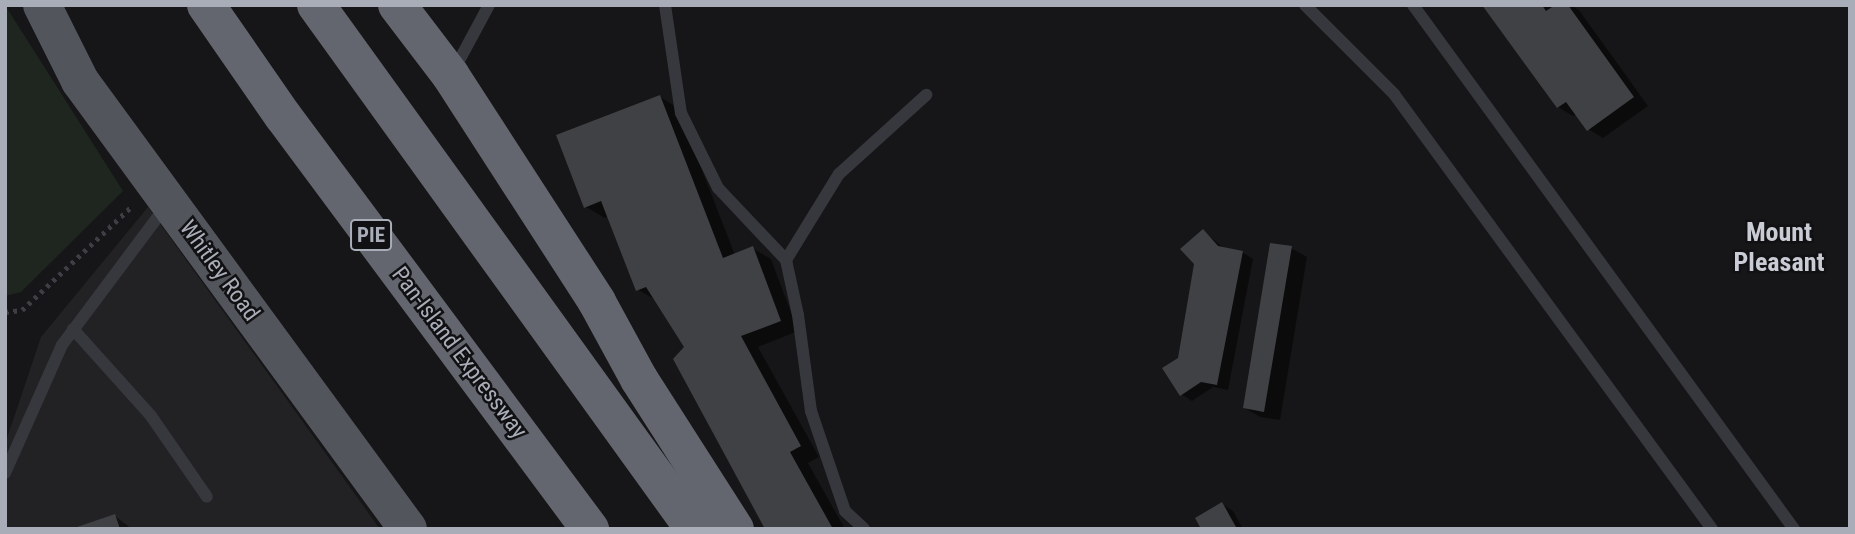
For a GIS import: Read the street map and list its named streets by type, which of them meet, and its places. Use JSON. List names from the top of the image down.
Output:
{
  "streets": {
    "highway": ["PIE", "Pan-Island Expressway"],
    "main road": ["Whitley Road"]
  },
  "districts": ["Mount Pleasant"]
}
